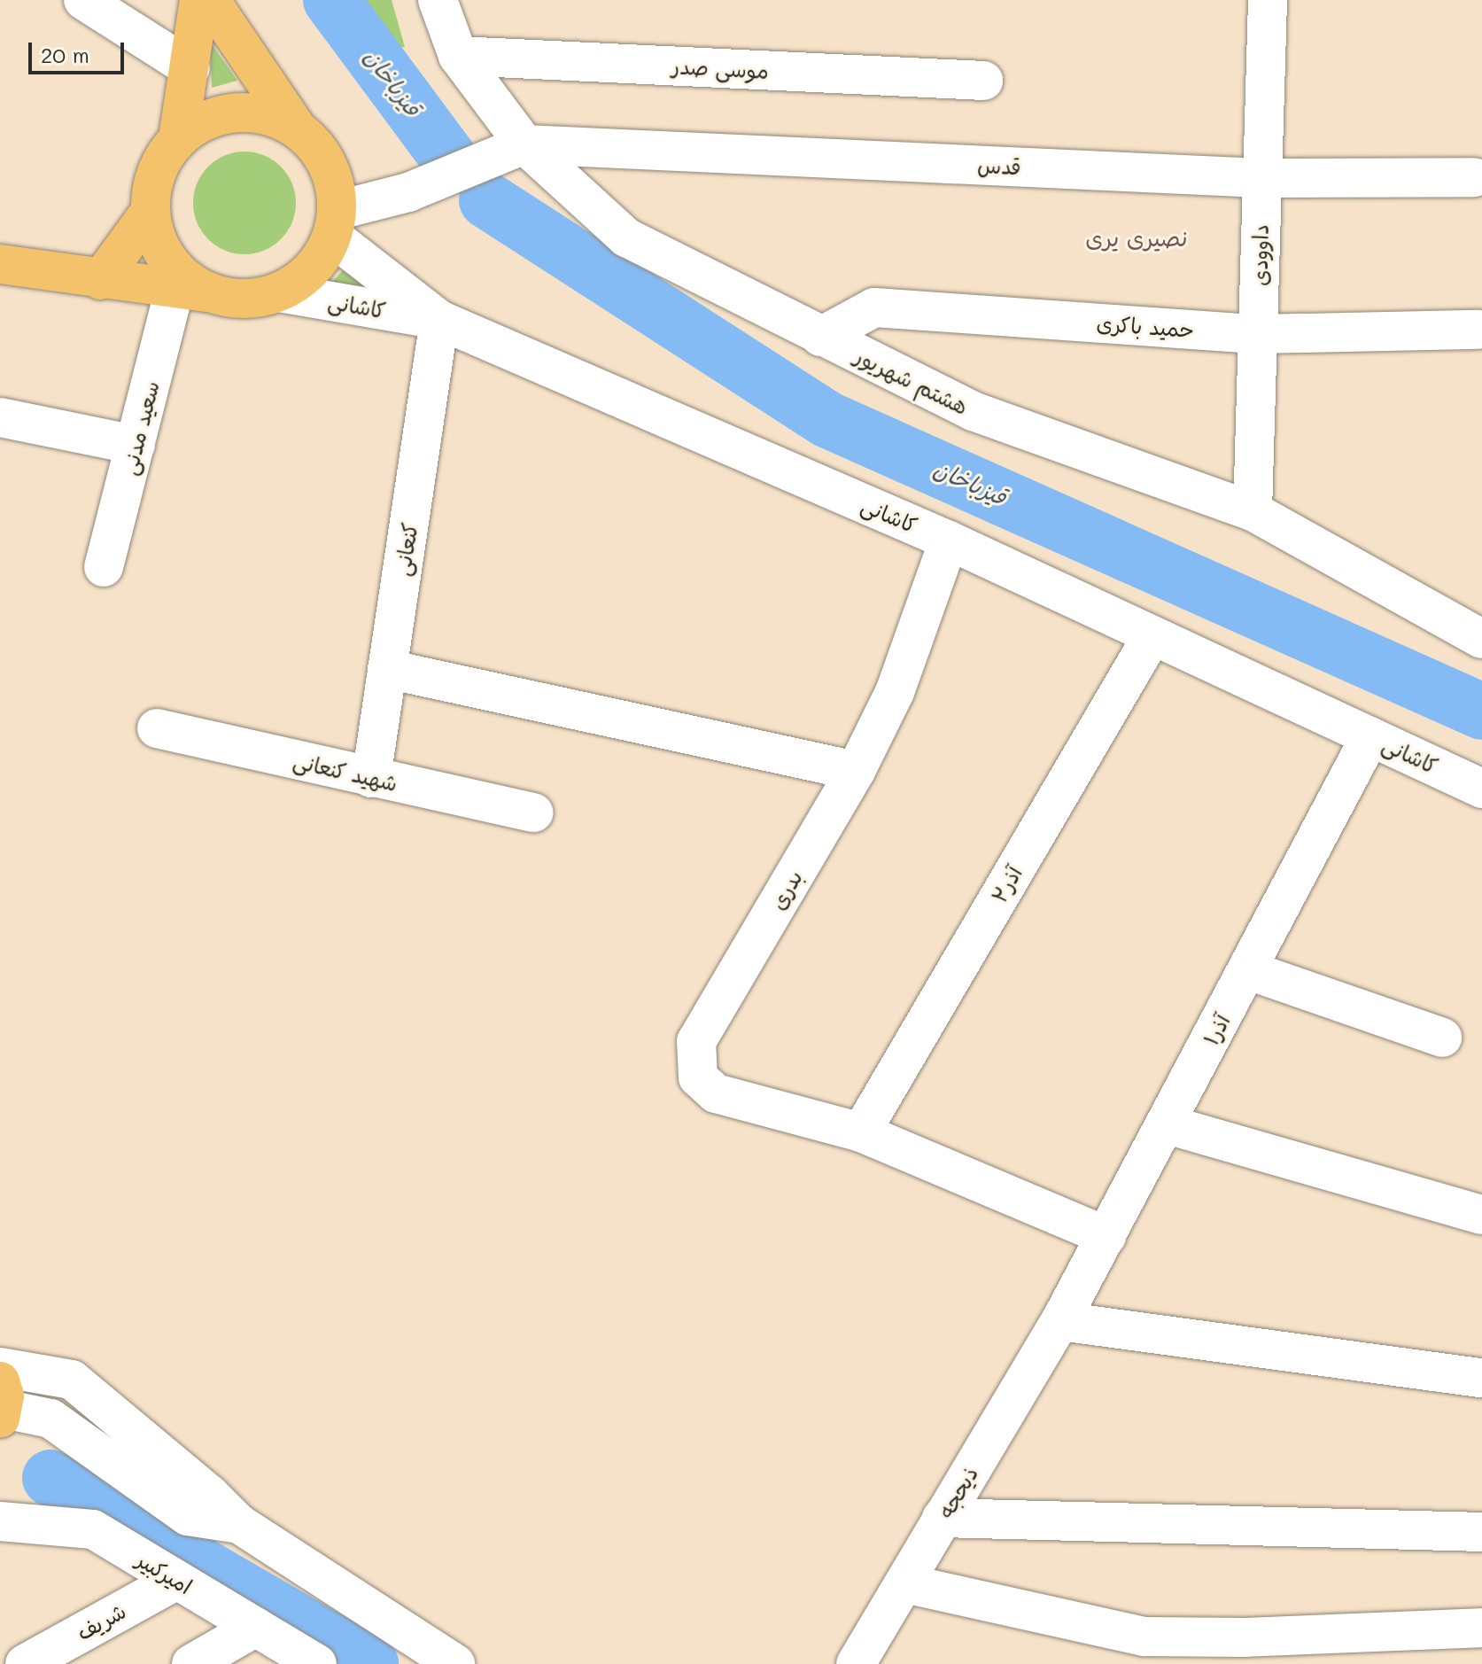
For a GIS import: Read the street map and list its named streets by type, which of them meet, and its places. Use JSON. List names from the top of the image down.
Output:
{
  "streets": {
    "street": [
      "موسی صدر",
      "قدس",
      "داوودی",
      "کاشانی",
      "حمید باکری",
      "هشتم شهریور",
      "سعید مدنی",
      "کنعانی",
      "شهید کنعانی",
      "آذر۲",
      "بدری",
      "آذر۱",
      "ذیحجه",
      "امیرکبیر",
      "شریف"
    ]
  },
  "crossings": [
    ["موسی صدر", "هشتم شهریور"],
    ["قدس", "داوودی"],
    ["قدس", "هشتم شهریور"],
    ["داوودی", "حمید باکری"],
    ["داوودی", "هشتم شهریور"],
    ["کاشانی", "سعید مدنی"],
    ["کاشانی", "کنعانی"],
    ["کاشانی", "آذر۲"],
    ["کاشانی", "بدری"],
    ["کاشانی", "آذر۱"],
    ["حمید باکری", "هشتم شهریور"],
    ["کنعانی", "شهید کنعانی"],
    ["آذر۲", "بدری"],
    ["بدری", "آذر۱"],
    ["آذر۱", "ذیحجه"],
    ["امیرکبیر", "شریف"]
  ],
  "districts": ["نصیری یری"],
  "water": ["قیزباخان"],
  "scale_bar": "20 m"
}
